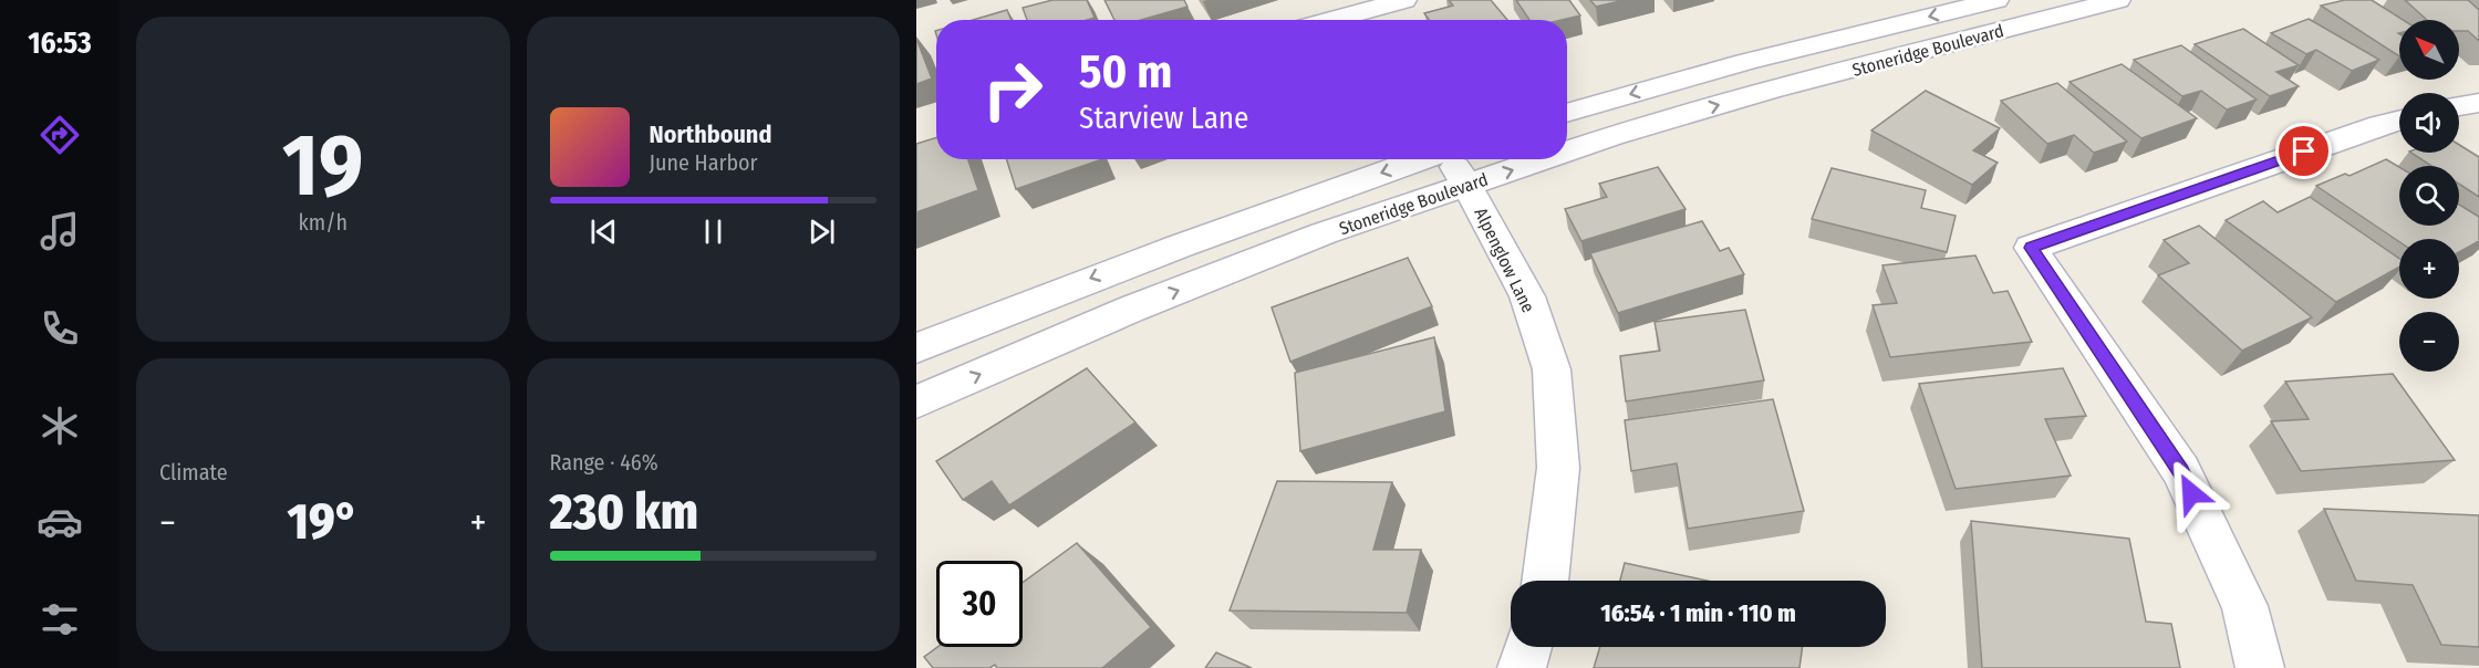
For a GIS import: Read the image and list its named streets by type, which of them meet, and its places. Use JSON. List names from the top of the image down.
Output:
{
  "streets": {
    "street": ["Stoneridge Boulevard", "Alpenglow Lane"]
  },
  "crossings": [
    ["Stoneridge Boulevard", "Alpenglow Lane"]
  ],
  "north": "top left",
  "page": {
    "tabs": "16:53",
    "tile": [
      ["19", "km/h"],
      "Climate",
      ["Range · 46%", "230 km"]
    ],
    "map_buttons": ["+", "−"],
    "turn": ["50 m", "Starview Lane"],
    "song": ["Northbound", "June Harbor"],
    "heat": ["−", "19°", "+"],
    "limit": "30",
    "trip": "16:54 · 1 min · 110 m"
  }
}
